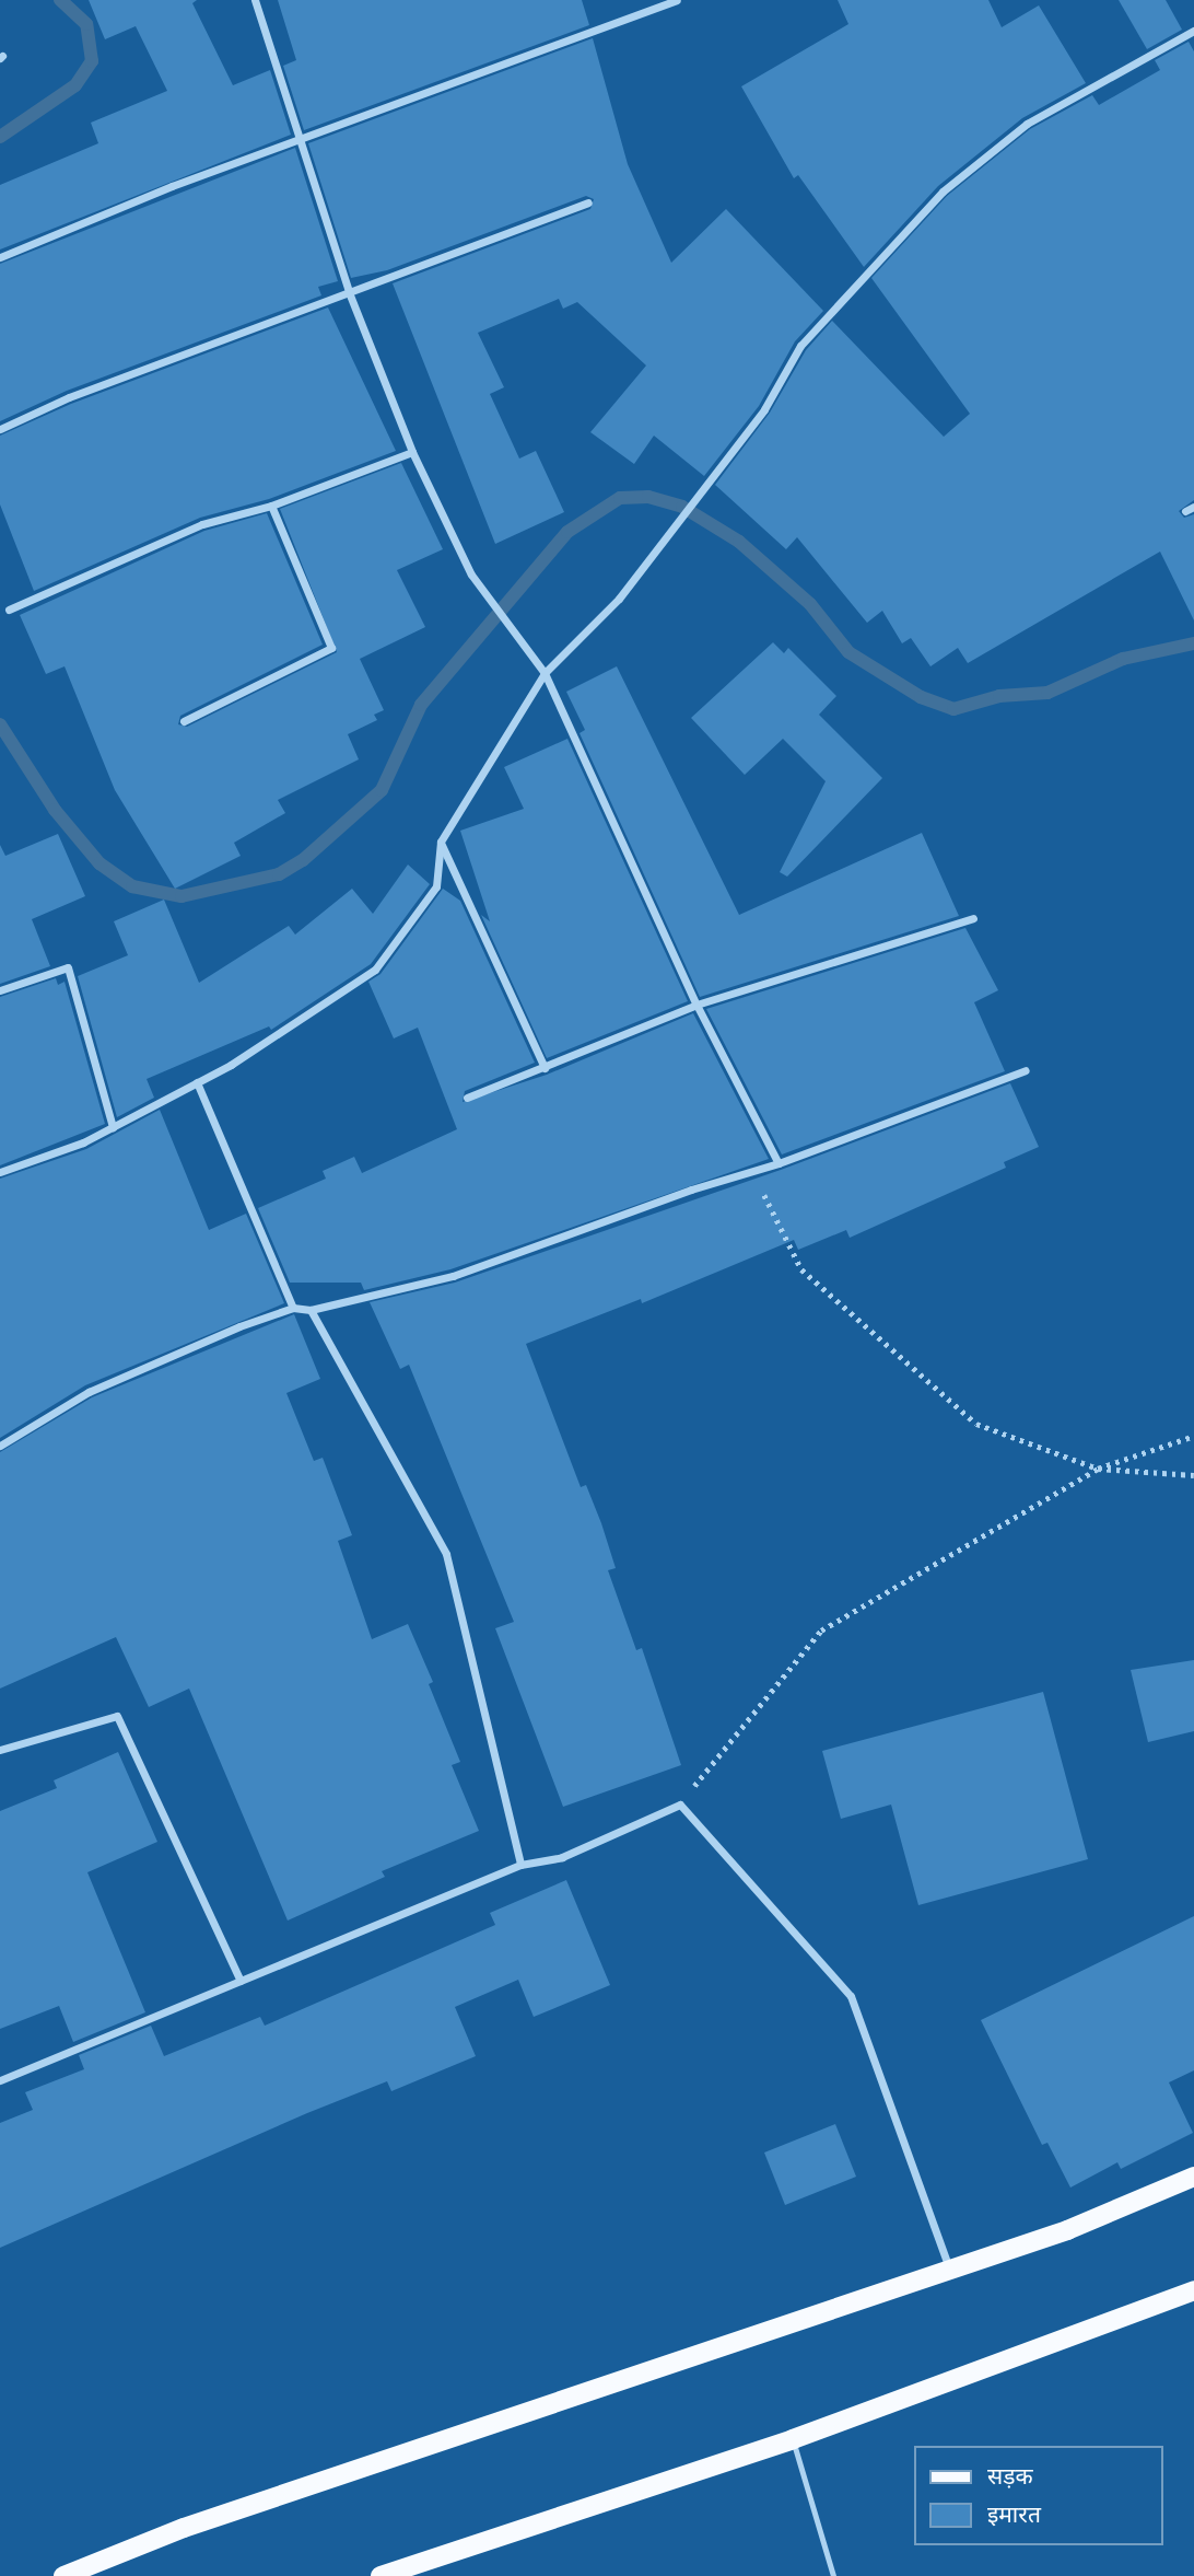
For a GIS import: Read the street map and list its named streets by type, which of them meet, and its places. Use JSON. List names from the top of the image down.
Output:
{
  "legend": ["सड़क", "इमारत"]
}
